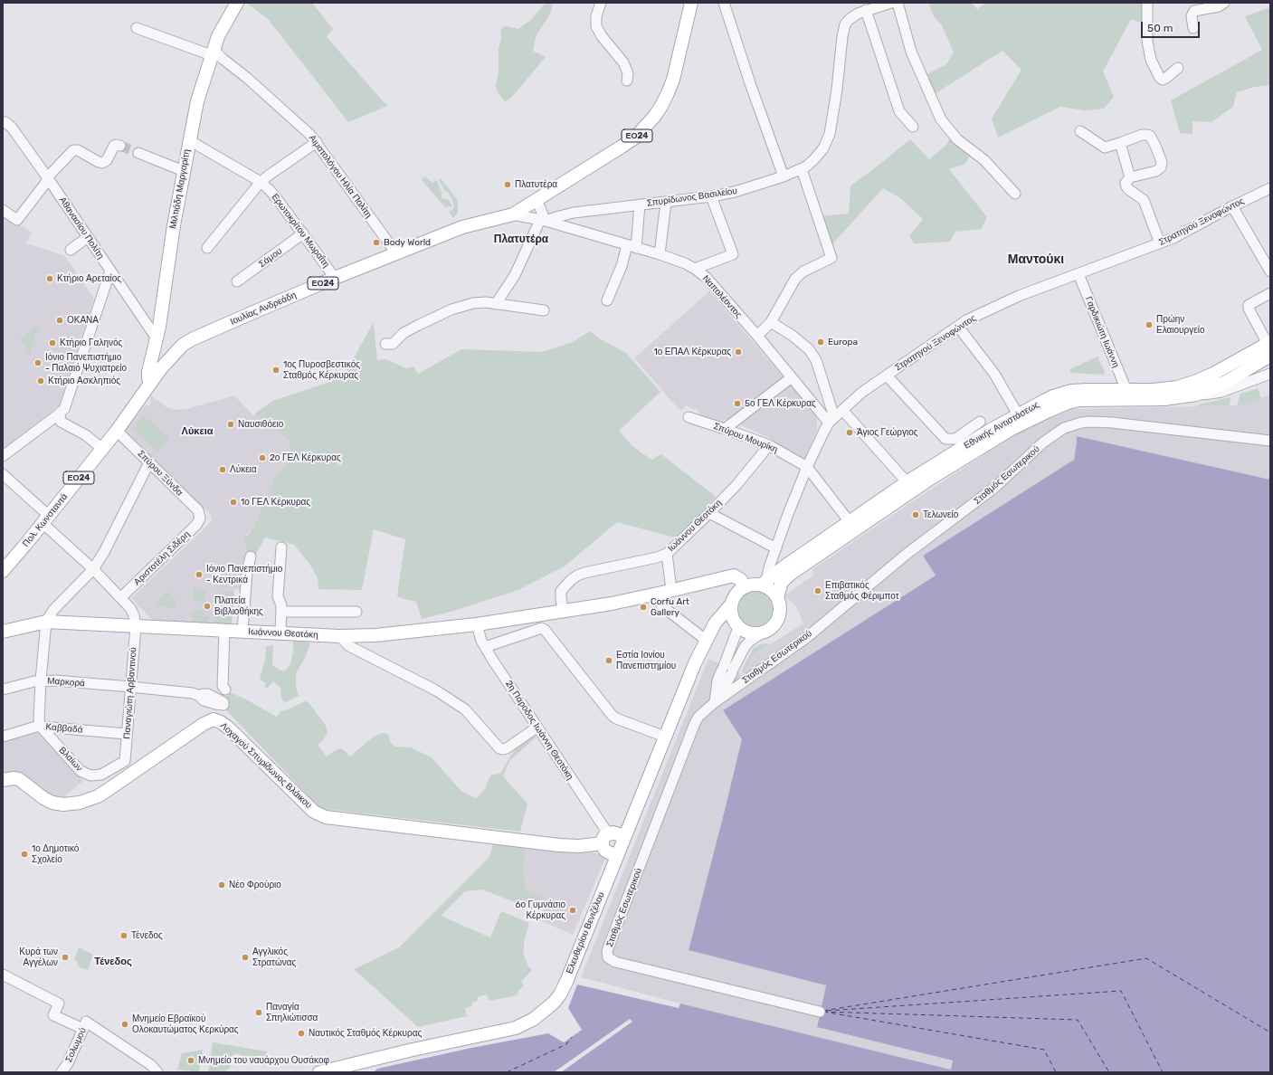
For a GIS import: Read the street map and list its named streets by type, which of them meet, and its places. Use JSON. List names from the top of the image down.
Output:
{
  "streets": {
    "main road": [
      "ΕΟ24",
      "Μιλτιάδη Μαργαρίτη",
      "Ιουλίας Ανδρεάδη",
      "Εθνικής Αντιστάσεως",
      "Πολ. Κωνσταντά",
      "Ιωάννου Θεοτόκη",
      "Λοχαγού Σπυρίδωνος Βλάικου",
      "Ελευθερίου Βενιζέλου"
    ],
    "street": [
      "Αιματολόγου Ηλία Πολίτη",
      "Σπυρίδωνος Βασιλείου",
      "Στρατηγού Ξενοφώντος",
      "Αθανασίου Πολίτη",
      "Ερωτοκρίτου Μωραΐτη",
      "Σάμου",
      "Ναπολέοντος",
      "Γαρδικιώτη Ιωάννη",
      "Σπύρου Μουρίκη",
      "Σπύρου Ξύνδα",
      "Σταθμός Εσωτερικού",
      "Αριστοτέλη Σιδέρη",
      "Μαρκορά",
      "Παναγιώτη Αρβαντινού",
      "Καββαδά",
      "2η Πάροδος Ιωάννη Θεοτόκη",
      "Βλαίων",
      "Σολωμού"
    ]
  },
  "crossings": [
    ["ΕΟ24", "Ναπολέοντος"],
    ["ΕΟ24", "Ιουλίας Ανδρεάδη"],
    ["Αιματολόγου Ηλία Πολίτη", "Μιλτιάδη Μαργαρίτη"],
    ["Αιματολόγου Ηλία Πολίτη", "Ιουλίας Ανδρεάδη"],
    ["Μιλτιάδη Μαργαρίτη", "Αθανασίου Πολίτη"],
    ["Μιλτιάδη Μαργαρίτη", "Ερωτοκρίτου Μωραΐτη"],
    ["Μιλτιάδη Μαργαρίτη", "Ιουλίας Ανδρεάδη"],
    ["Μιλτιάδη Μαργαρίτη", "Πολ. Κωνσταντά"],
    ["Σπυρίδωνος Βασιλείου", "Ναπολέοντος"],
    ["Στρατηγού Ξενοφώντος", "Ναπολέοντος"],
    ["Στρατηγού Ξενοφώντος", "Γαρδικιώτη Ιωάννη"],
    ["Στρατηγού Ξενοφώντος", "Εθνικής Αντιστάσεως"],
    ["Στρατηγού Ξενοφώντος", "Σπύρου Μουρίκη"],
    ["Στρατηγού Ξενοφώντος", "Ιωάννου Θεοτόκη"],
    ["Στρατηγού Ξενοφώντος", "Ελευθερίου Βενιζέλου"],
    ["Ερωτοκρίτου Μωραΐτη", "Σάμου"],
    ["Ερωτοκρίτου Μωραΐτη", "Ιουλίας Ανδρεάδη"],
    ["Ναπολέοντος", "Ιουλίας Ανδρεάδη"],
    ["Ιουλίας Ανδρεάδη", "Πολ. Κωνσταντά"],
    ["Γαρδικιώτη Ιωάννη", "Εθνικής Αντιστάσεως"],
    ["Εθνικής Αντιστάσεως", "Σπύρου Μουρίκη"],
    ["Εθνικής Αντιστάσεως", "Ιωάννου Θεοτόκη"],
    ["Εθνικής Αντιστάσεως", "Ελευθερίου Βενιζέλου"],
    ["Σπύρου Μουρίκη", "Ιωάννου Θεοτόκη"],
    ["Σπύρου Ξύνδα", "Πολ. Κωνσταντά"],
    ["Σπύρου Ξύνδα", "Αριστοτέλη Σιδέρη"],
    ["Ιωάννου Θεοτόκη", "Παναγιώτη Αρβαντινού"],
    ["Ιωάννου Θεοτόκη", "2η Πάροδος Ιωάννη Θεοτόκη"],
    ["Ιωάννου Θεοτόκη", "Ελευθερίου Βενιζέλου"],
    ["Μαρκορά", "Παναγιώτη Αρβαντινού"],
    ["Παναγιώτη Αρβαντινού", "Καββαδά"],
    ["Παναγιώτη Αρβαντινού", "Βλαίων"],
    ["Καββαδά", "Βλαίων"],
    ["2η Πάροδος Ιωάννη Θεοτόκη", "Λοχαγού Σπυρίδωνος Βλάικου"],
    ["Λοχαγού Σπυρίδωνος Βλάικου", "Ελευθερίου Βενιζέλου"]
  ],
  "districts": [
    "Πλατυτέρα",
    "Μαντούκι",
    "Λύκεια",
    "Τένεδος"
  ],
  "places": [
    "Πλατυτέρα",
    "Body World",
    "Κτήριο Αρεταίος",
    "ΟΚΑΝΑ",
    "Πρώην Ελαιουργείο",
    "Europa",
    "Κτήριο Γαληνός",
    "1ο ΕΠΑΛ Κέρκυρας",
    "Ιόνιο Πανεπιστήμιο - Παλαιό Ψυχιατρείο",
    "1ος Πυροσβεστικός Σταθμός Κέρκυρας",
    "Κτήριο Ασκληπιός",
    "5ο ΓΕΛ Κέρκυρας",
    "Ναυσιθόειο",
    "Άγιος Γεώργιος",
    "2ο ΓΕΛ Κέρκυρας",
    "Λύκεια",
    "1ο ΓΕΛ Κέρκυρας",
    "Τελωνείο",
    "Ιόνιο Πανεπιστήμιο - Κεντρικά",
    "Επιβατικός Σταθμός Φέριμποτ",
    "Πλατεία Βιβλιοθήκης",
    "Corfu Art Gallery",
    "Εστία Ιονίου Πανεπιστημίου",
    "1ο Δημοτικό Σχολείο",
    "Νέο Φρούριο",
    "6ο Γυμνάσιο Κέρκυρας",
    "Τένεδος",
    "Κυρά των Αγγέλων",
    "Αγγλικός Στρατώνας",
    "Παναγία Σπηλιώτισσα",
    "Μνημείο Εβραϊκού Ολοκαυτώματος Κερκύρας",
    "Ναυτικός Σταθμός Κέρκυρας",
    "Μνημείο του ναυάρχου Ουσάκοφ"
  ],
  "scale_bar": "50 m"
}
